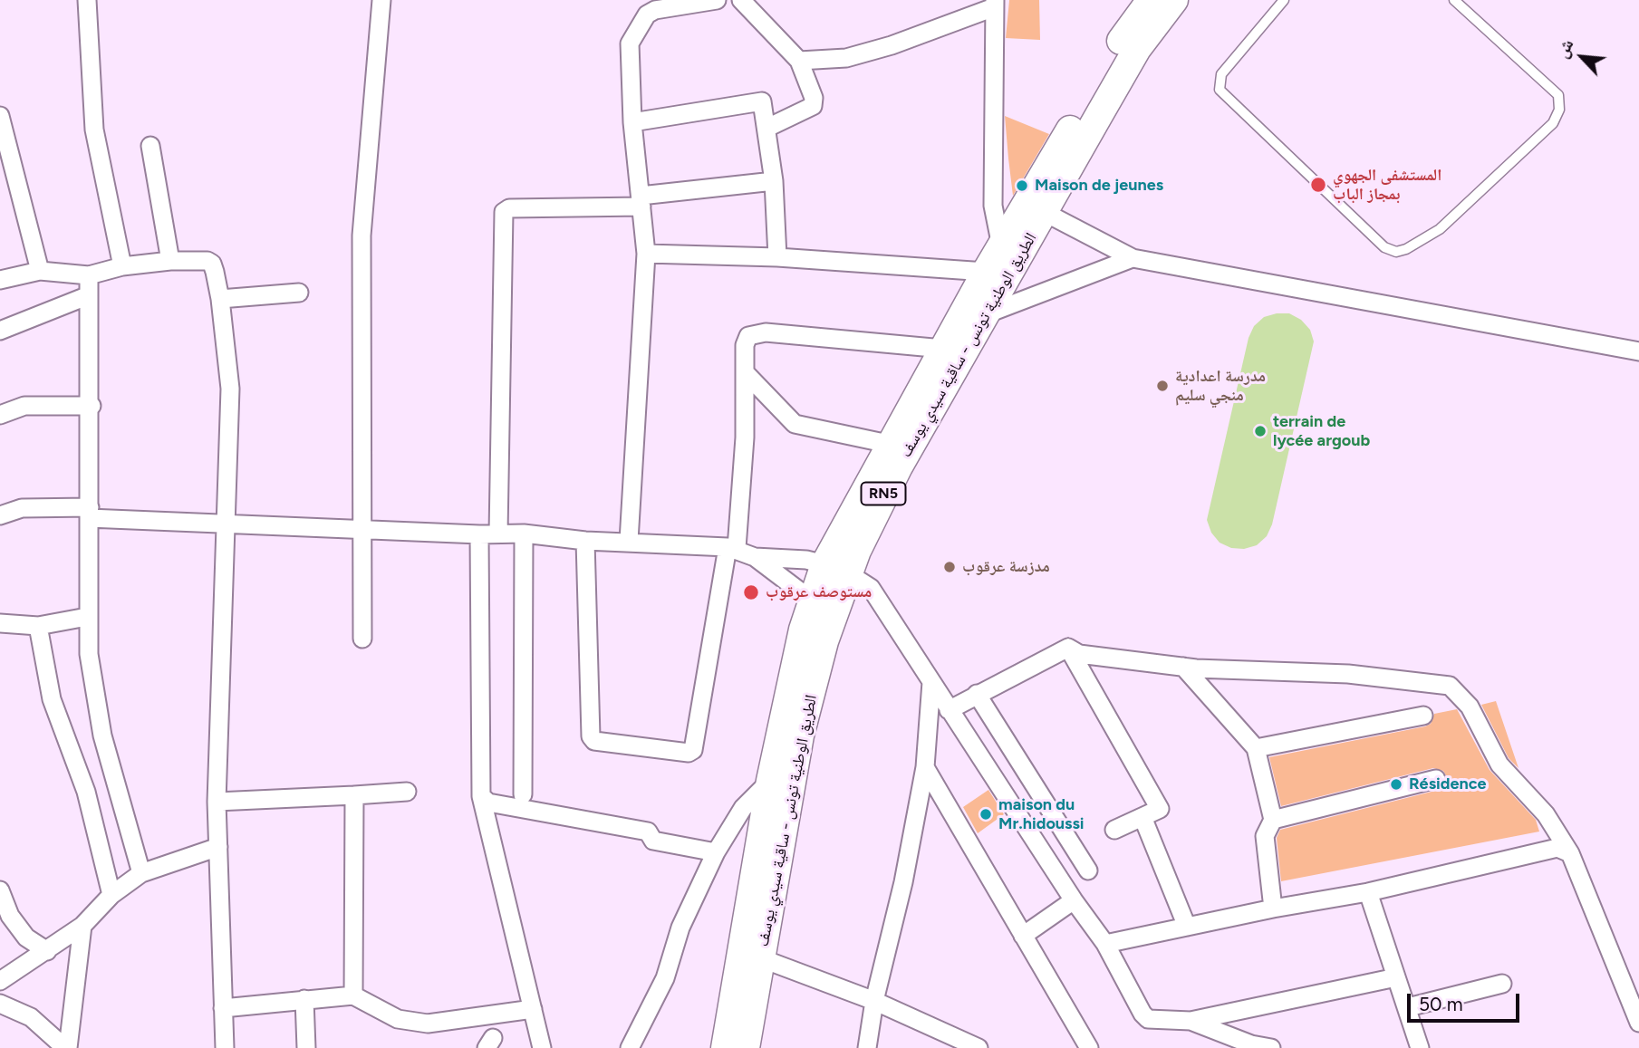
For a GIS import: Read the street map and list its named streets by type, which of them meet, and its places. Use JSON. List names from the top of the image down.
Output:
{
  "streets": {
    "main road": ["الطريق الوطنية تونس - ساقية سيدي يوسف", "RN5"]
  },
  "places": [
    "المستشفى الجهوي بمجاز الباب",
    "Maison de jeunes",
    "مدرسة اعدادية منجي سليم",
    "terrain de lycée argoub",
    "مدزسة عرقوب",
    "مستوصف عرقوب",
    "Résidence",
    "maison du Mr.hidoussi"
  ],
  "scale_bar": "50 m",
  "north": "top left"
}
